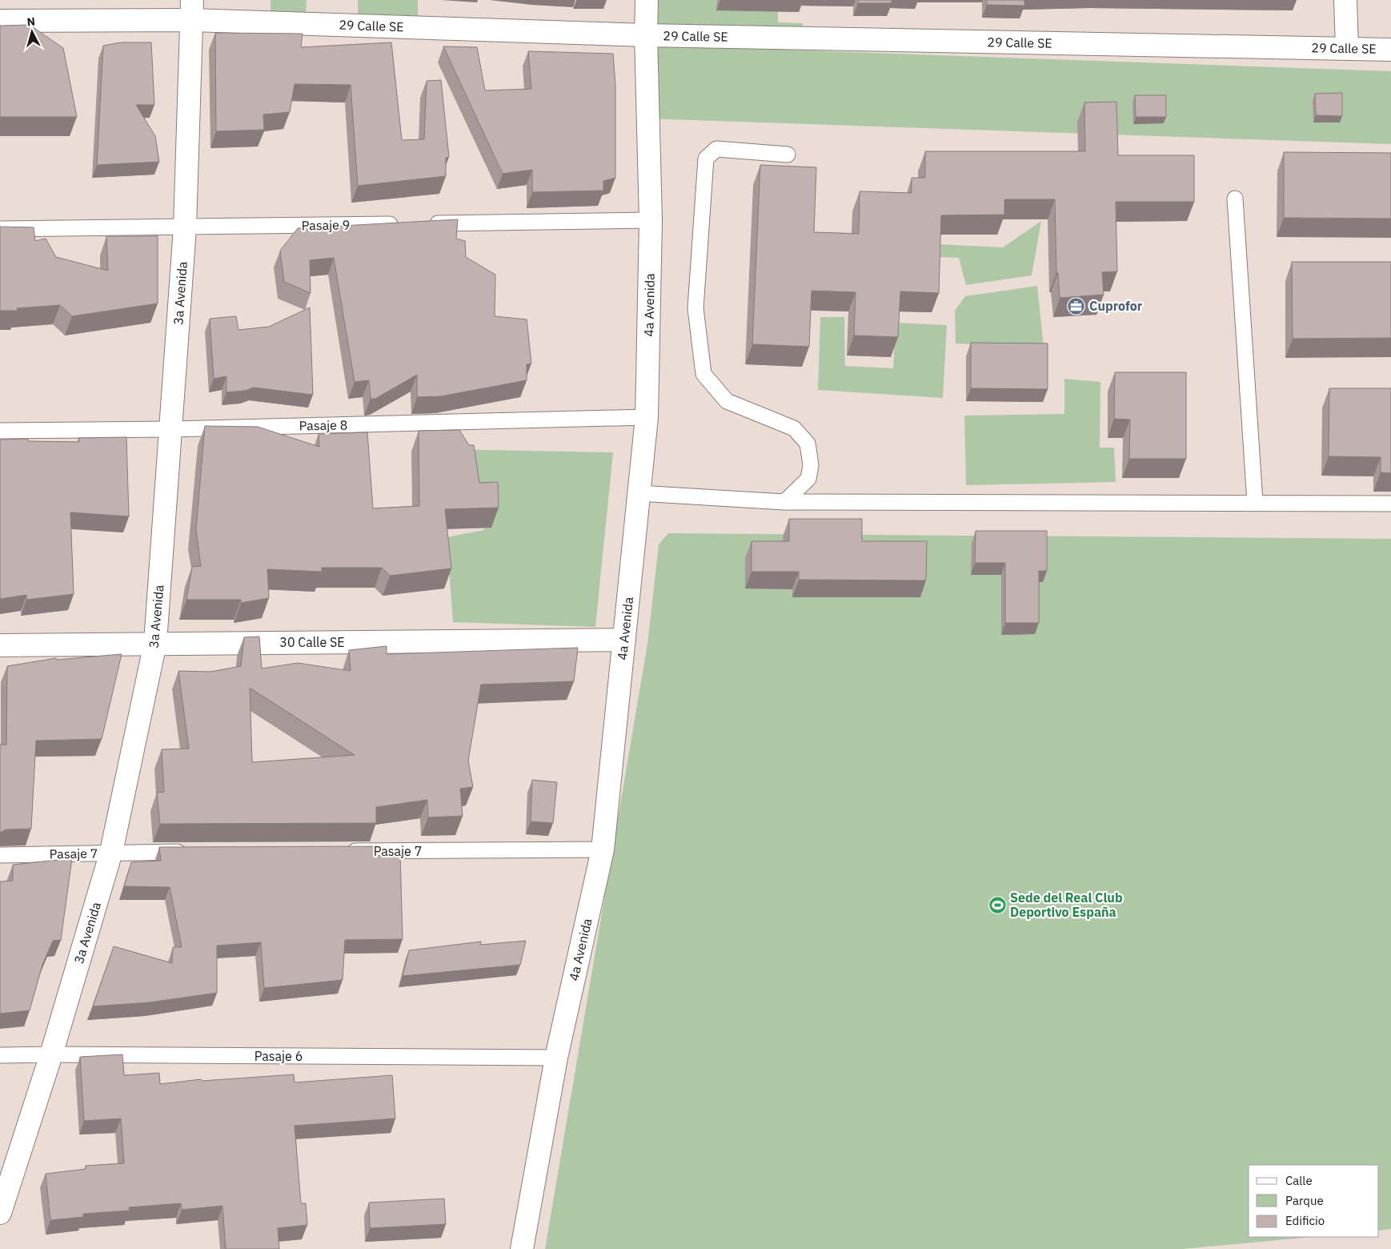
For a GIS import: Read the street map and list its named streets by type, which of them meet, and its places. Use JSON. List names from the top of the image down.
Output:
{
  "streets": {
    "street": [
      "29 Calle SE",
      "3a Avenida",
      "4a Avenida",
      "30 Calle SE"
    ],
    "lane": [
      "Pasaje 9",
      "Pasaje 8",
      "Pasaje 7",
      "Pasaje 6"
    ]
  },
  "crossings": [
    ["29 Calle SE", "3a Avenida"],
    ["29 Calle SE", "4a Avenida"],
    ["Pasaje 9", "3a Avenida"],
    ["3a Avenida", "Pasaje 8"],
    ["3a Avenida", "30 Calle SE"],
    ["3a Avenida", "Pasaje 7"],
    ["3a Avenida", "Pasaje 6"],
    ["4a Avenida", "Pasaje 8"],
    ["4a Avenida", "30 Calle SE"],
    ["4a Avenida", "Pasaje 7"],
    ["4a Avenida", "Pasaje 6"]
  ],
  "places": {
    "office": ["Cuprofor"],
    "sports": ["Sede del Real Club Deportivo España"]
  },
  "legend": ["Calle", "Parque", "Edificio"],
  "north": "top"
}
